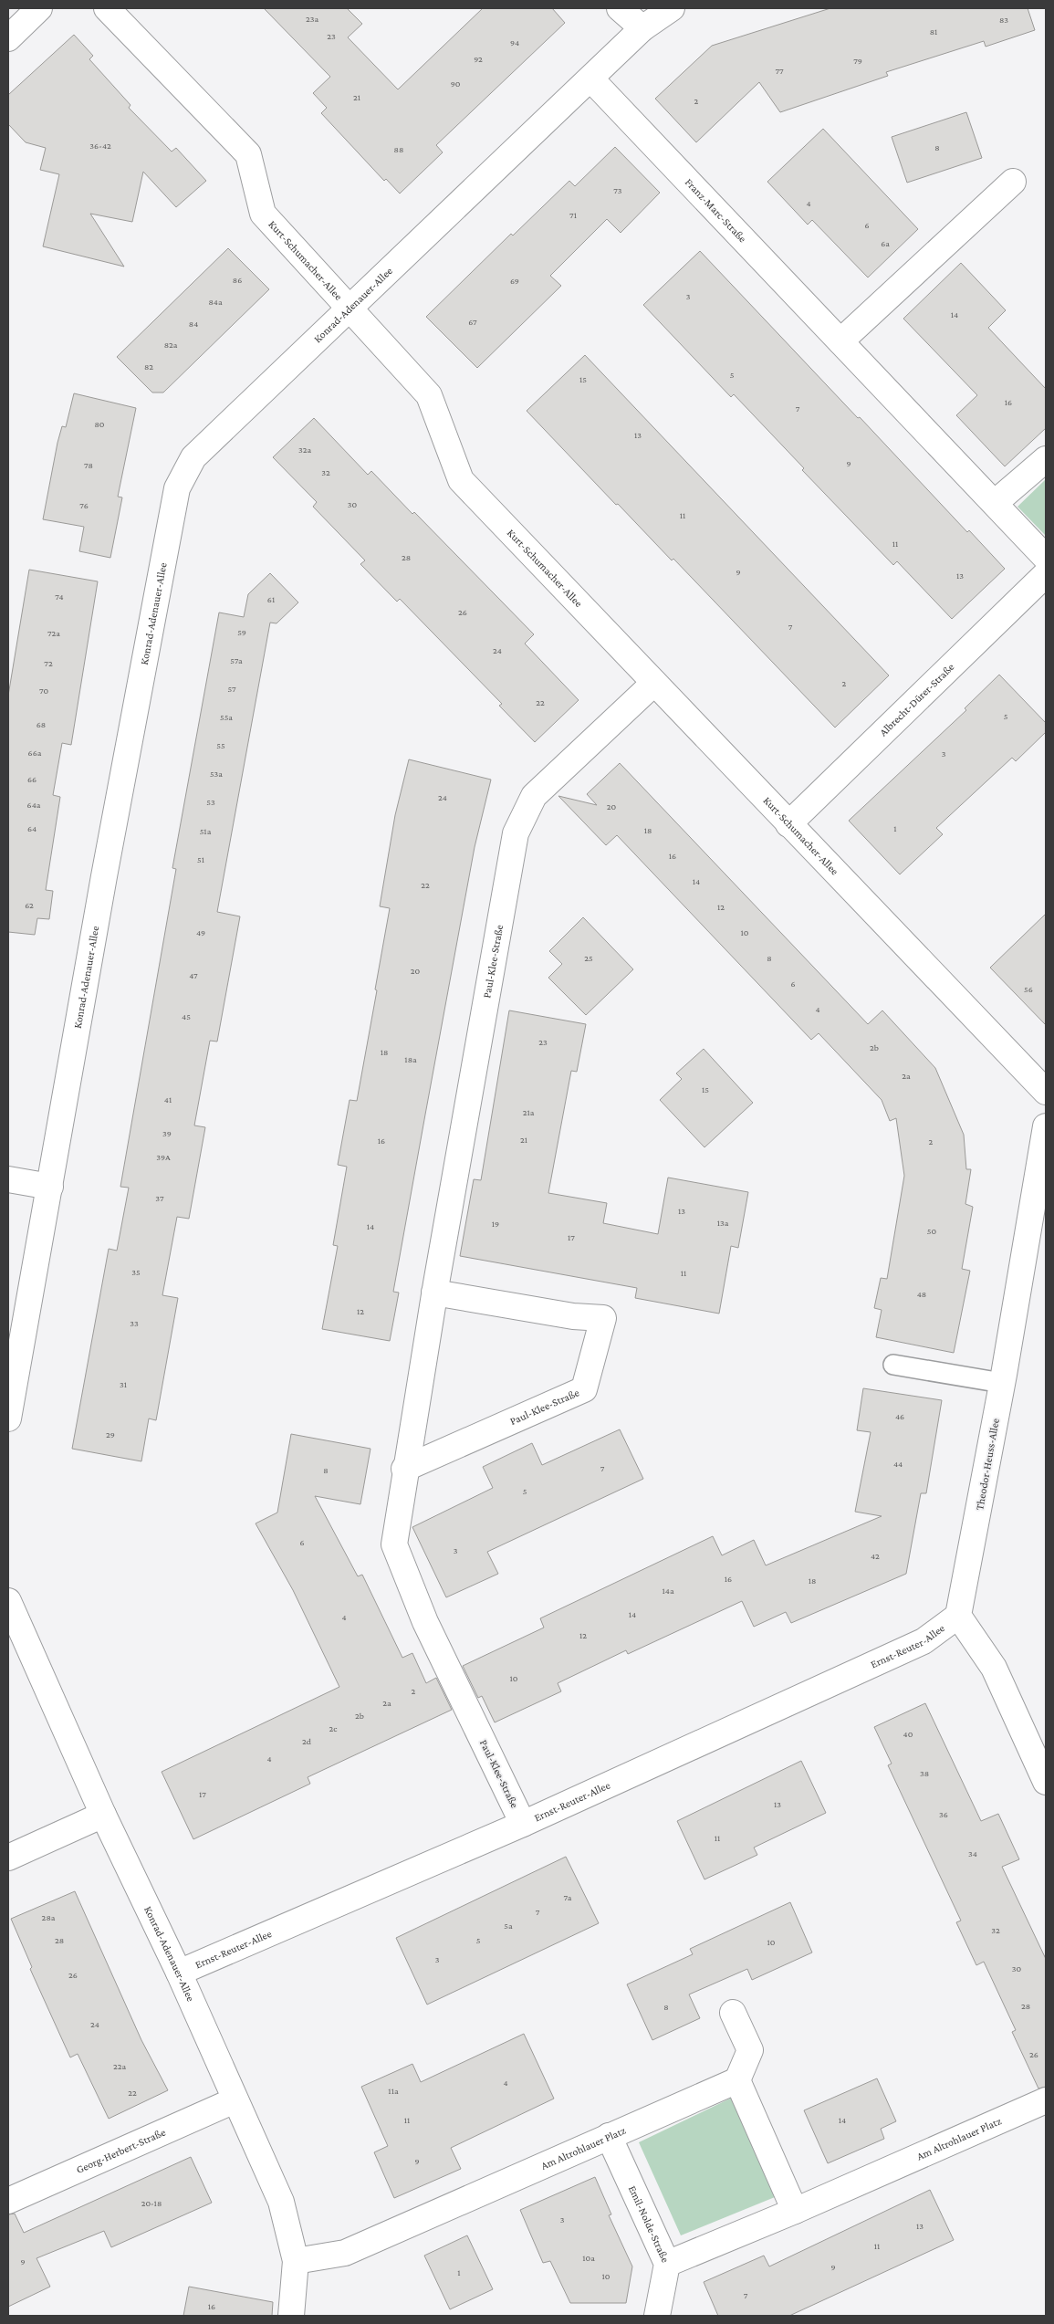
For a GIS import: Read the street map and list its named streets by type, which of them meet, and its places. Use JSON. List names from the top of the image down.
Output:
{
  "streets": {
    "street": [
      "Franz-Marc-Straße",
      "Kurt-Schumacher-Allee",
      "Konrad-Adenauer-Allee",
      "Albrecht-Dürer-Straße",
      "Paul-Klee-Straße",
      "Theodor-Heuss-Allee",
      "Ernst-Reuter-Allee",
      "Am Altrohlauer Platz",
      "Georg-Herbert-Straße",
      "Emil-Nolde-Straße"
    ]
  },
  "crossings": [
    ["Franz-Marc-Straße", "Konrad-Adenauer-Allee"],
    ["Kurt-Schumacher-Allee", "Konrad-Adenauer-Allee"],
    ["Kurt-Schumacher-Allee", "Albrecht-Dürer-Straße"],
    ["Kurt-Schumacher-Allee", "Paul-Klee-Straße"],
    ["Konrad-Adenauer-Allee", "Ernst-Reuter-Allee"],
    ["Konrad-Adenauer-Allee", "Am Altrohlauer Platz"],
    ["Konrad-Adenauer-Allee", "Georg-Herbert-Straße"],
    ["Paul-Klee-Straße", "Ernst-Reuter-Allee"],
    ["Theodor-Heuss-Allee", "Ernst-Reuter-Allee"],
    ["Am Altrohlauer Platz", "Emil-Nolde-Straße"]
  ],
  "house_numbers": [
    "23a",
    "83",
    "81",
    "23",
    "94",
    "92",
    "79",
    "77",
    "90",
    "21",
    "2",
    "36-42",
    "8",
    "88",
    "73",
    "4",
    "71",
    "6",
    "6a",
    "86",
    "69",
    "3",
    "84a",
    "14",
    "67",
    "84",
    "82a",
    "82",
    "5",
    "15",
    "16",
    "7",
    "80",
    "13",
    "32a",
    "9",
    "78",
    "32",
    "30",
    "76",
    "11",
    "11",
    "28",
    "9",
    "13",
    "74",
    "61",
    "26",
    "7",
    "59",
    "72a",
    "24",
    "57a",
    "72",
    "2",
    "57",
    "70",
    "22",
    "5",
    "55a",
    "68",
    "55",
    "66a",
    "3",
    "53a",
    "66",
    "24",
    "53",
    "64a",
    "20",
    "64",
    "1",
    "18",
    "51a",
    "16",
    "51",
    "14",
    "22",
    "62",
    "12",
    "49",
    "10",
    "25",
    "8",
    "20",
    "47",
    "6",
    "56",
    "4",
    "45",
    "23",
    "2b",
    "18",
    "18a",
    "2a",
    "15",
    "41",
    "21a",
    "39",
    "21",
    "16",
    "2",
    "39A",
    "37",
    "13",
    "13a",
    "19",
    "14",
    "50",
    "17",
    "35",
    "11",
    "48",
    "12",
    "33",
    "31",
    "46",
    "29",
    "44",
    "7",
    "8",
    "5",
    "6",
    "3",
    "42",
    "16",
    "18",
    "14a",
    "14",
    "4",
    "12",
    "10",
    "2",
    "2a",
    "2b",
    "2c",
    "40",
    "2d",
    "4",
    "38",
    "17",
    "13",
    "36",
    "11",
    "34",
    "7a",
    "7",
    "28a",
    "5a",
    "32",
    "28",
    "5",
    "10",
    "3",
    "30",
    "26",
    "28",
    "8",
    "24",
    "26",
    "22a",
    "4",
    "11a",
    "22",
    "11",
    "14",
    "9",
    "20-18",
    "3",
    "13",
    "11",
    "10a",
    "9",
    "9",
    "1",
    "10",
    "7",
    "16"
  ]
}
